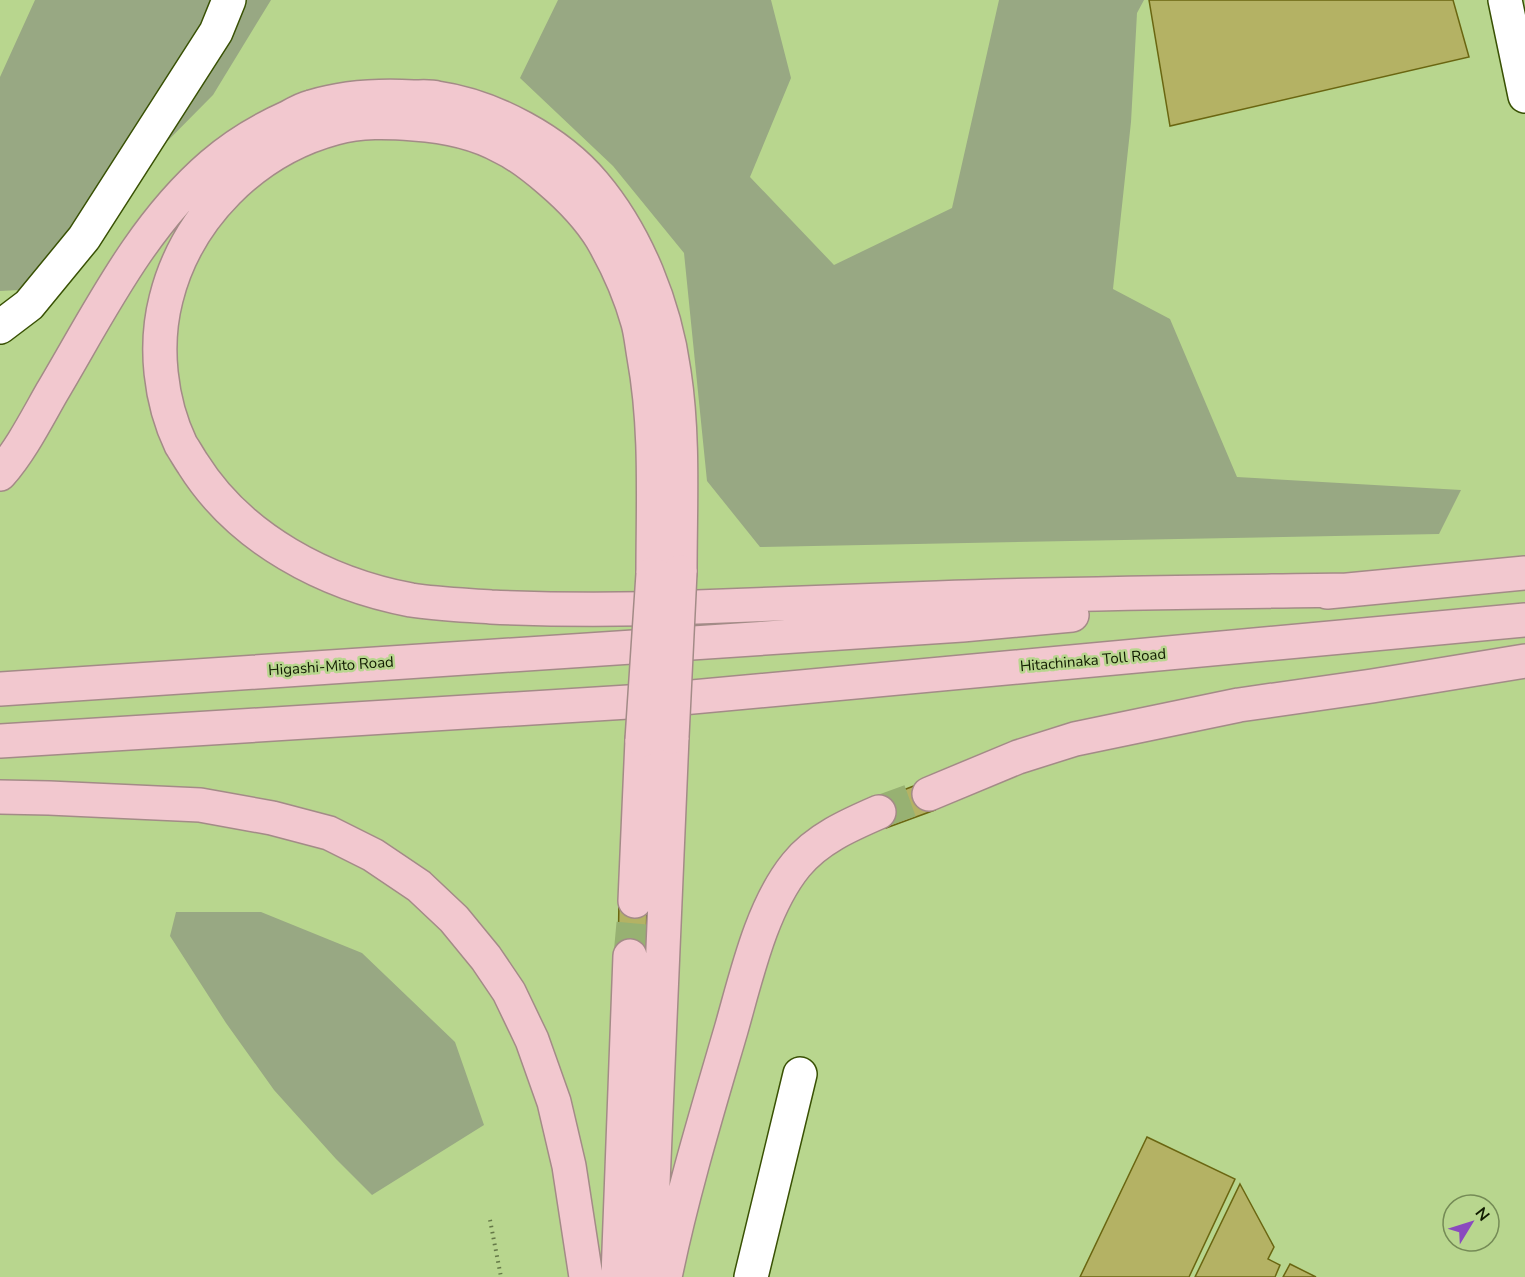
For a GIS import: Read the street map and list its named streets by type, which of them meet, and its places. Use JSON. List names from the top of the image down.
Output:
{
  "streets": {
    "highway": ["Hitachinaka Toll Road", "Higashi-Mito Road"]
  },
  "north": "top right"
}
